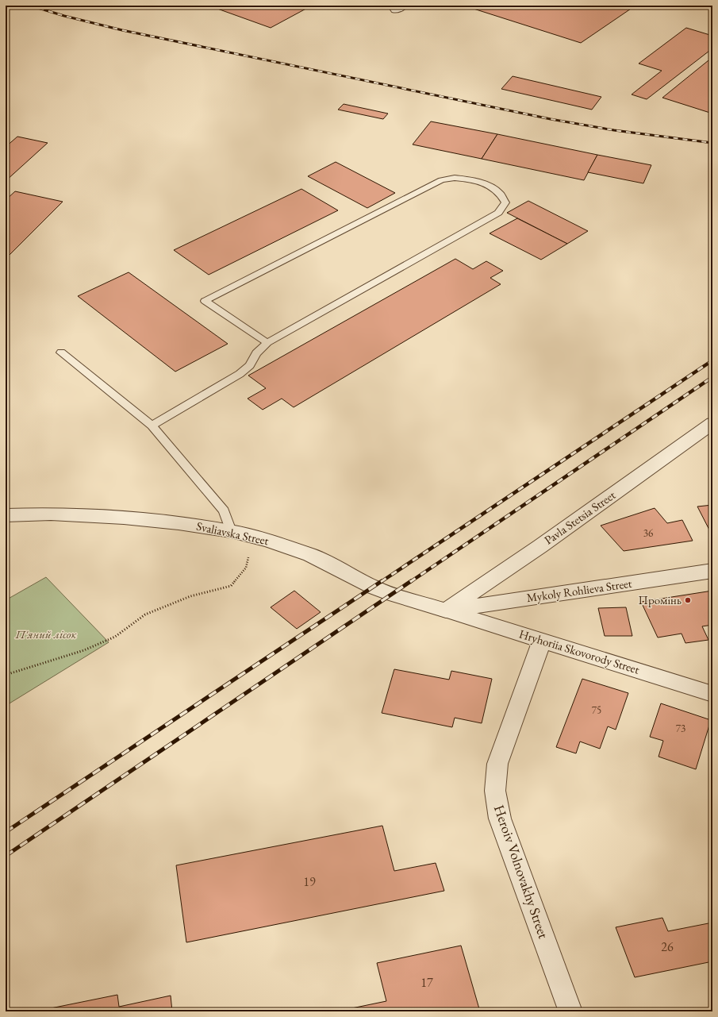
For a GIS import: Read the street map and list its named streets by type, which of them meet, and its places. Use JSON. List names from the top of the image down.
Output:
{
  "streets": {
    "street": [
      "Pavla Stetsia Street",
      "Svaliavska Street",
      "Mykoly Rohlieva Street",
      "Hryhoriia Skovorody Street",
      "Heroiv Volnovakhy Street"
    ]
  },
  "crossings": [
    ["Pavla Stetsia Street", "Svaliavska Street"],
    ["Pavla Stetsia Street", "Mykoly Rohlieva Street"],
    ["Pavla Stetsia Street", "Hryhoriia Skovorody Street"],
    ["Svaliavska Street", "Mykoly Rohlieva Street"],
    ["Svaliavska Street", "Hryhoriia Skovorody Street"],
    ["Mykoly Rohlieva Street", "Hryhoriia Skovorody Street"],
    ["Hryhoriia Skovorody Street", "Heroiv Volnovakhy Street"]
  ],
  "parks": ["П'яний лісок"],
  "places": ["Промінь"],
  "house_numbers": [
    "36",
    "75",
    "73",
    "19",
    "26",
    "17"
  ]
}
